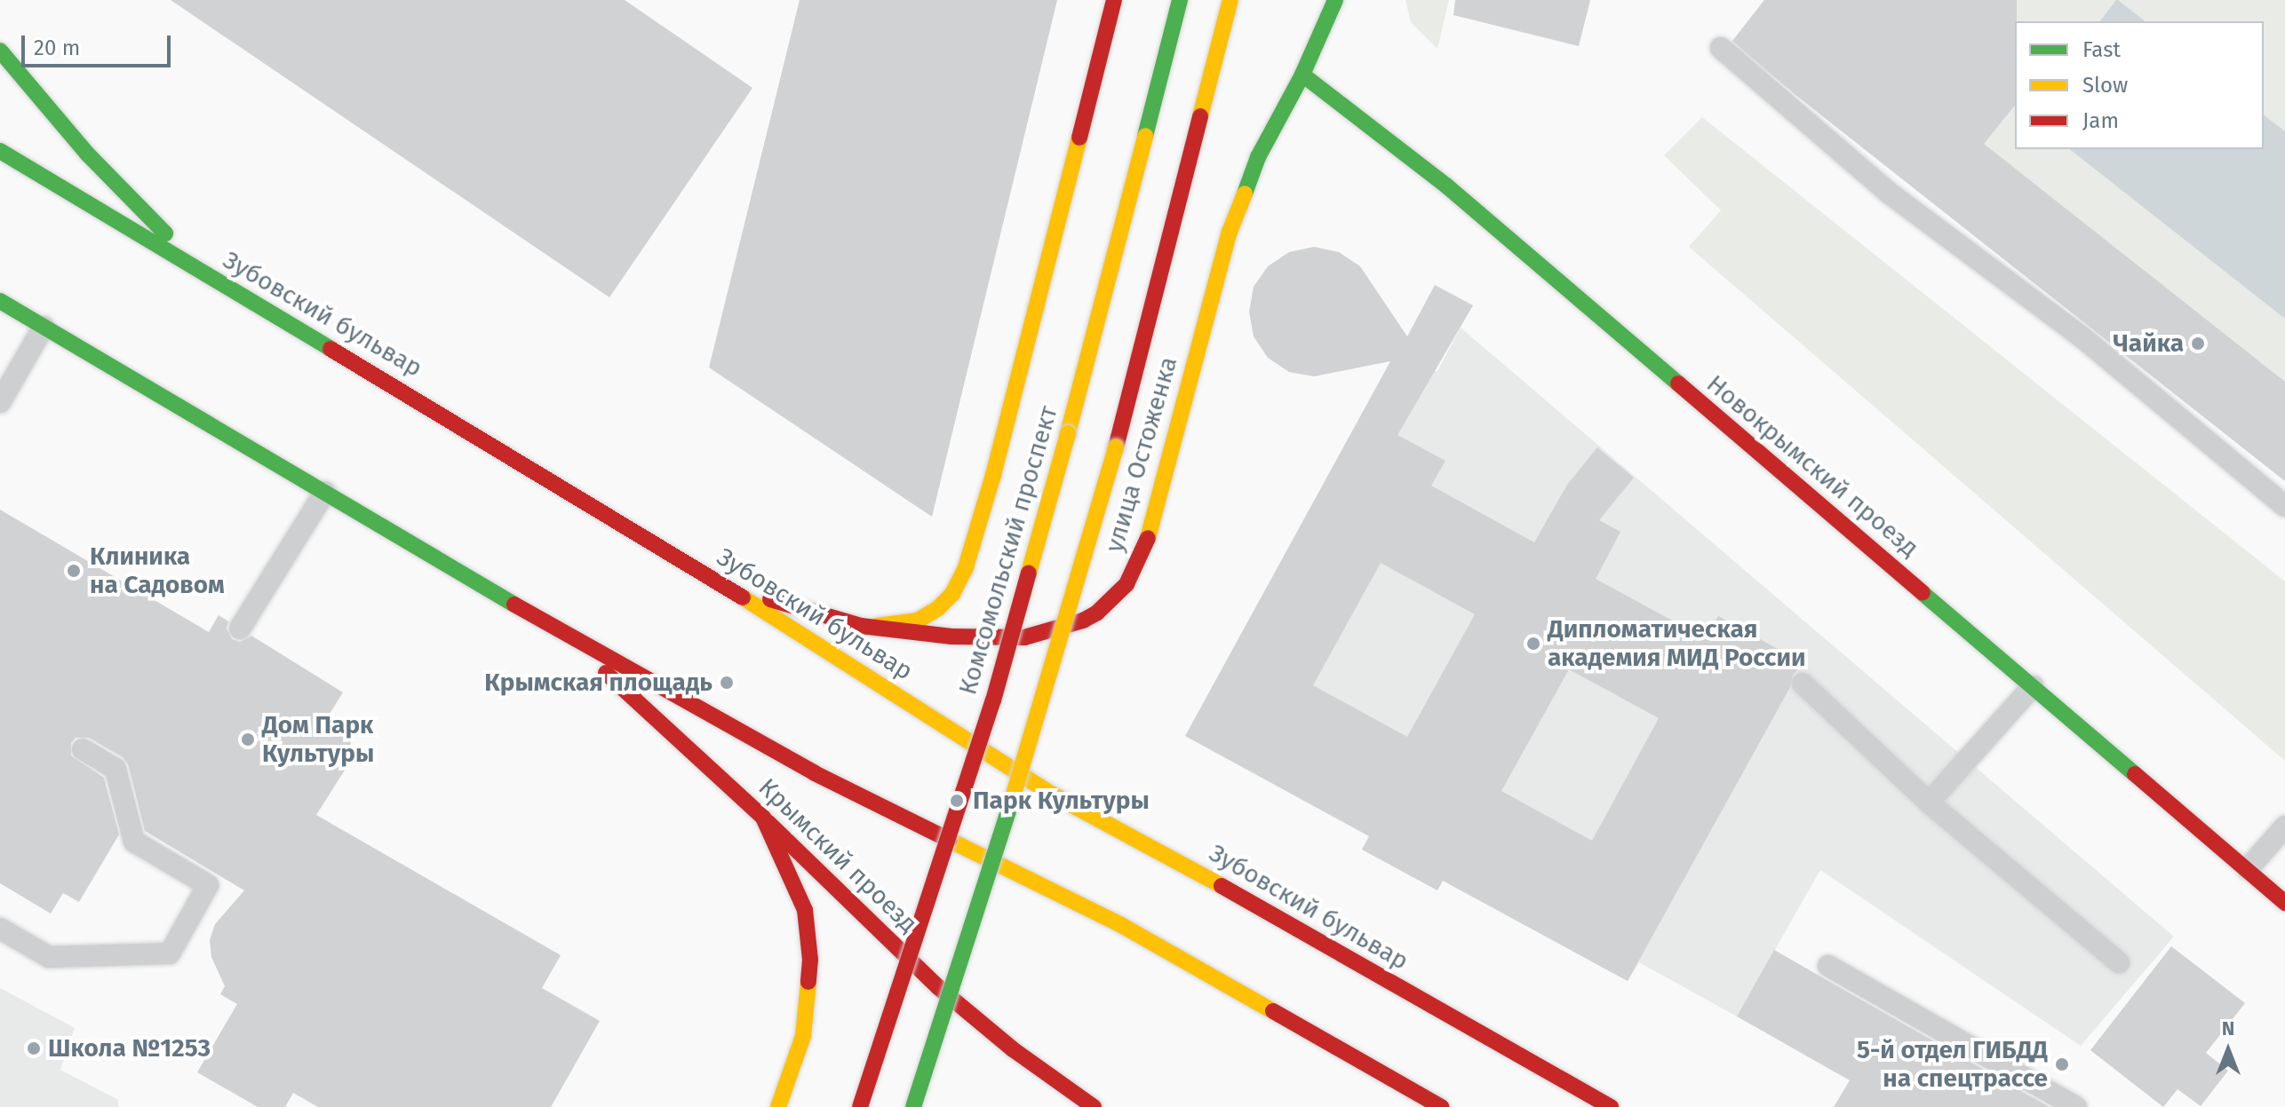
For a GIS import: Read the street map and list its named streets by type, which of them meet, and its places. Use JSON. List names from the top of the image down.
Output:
{
  "streets": {
    "main road": [
      "Зубовский бульвар",
      "улица Остоженка",
      "Новокрымский проезд",
      "Комсомольский проспект",
      "Крымский проезд"
    ]
  },
  "crossings": [
    ["Зубовский бульвар", "улица Остоженка"],
    ["улица Остоженка", "Новокрымский проезд"]
  ],
  "places": [
    "Чайка",
    "Клиника на Садовом",
    "Дипломатическая академия МИД России",
    "Крымская площадь",
    "Дом Парк Культуры",
    "Парк Культуры",
    "Школа №1253",
    "5-й отдел ГИБДД на спецтрассе"
  ],
  "legend": ["Fast", "Slow", "Jam"],
  "scale_bar": "20 m",
  "north": "top"
}
